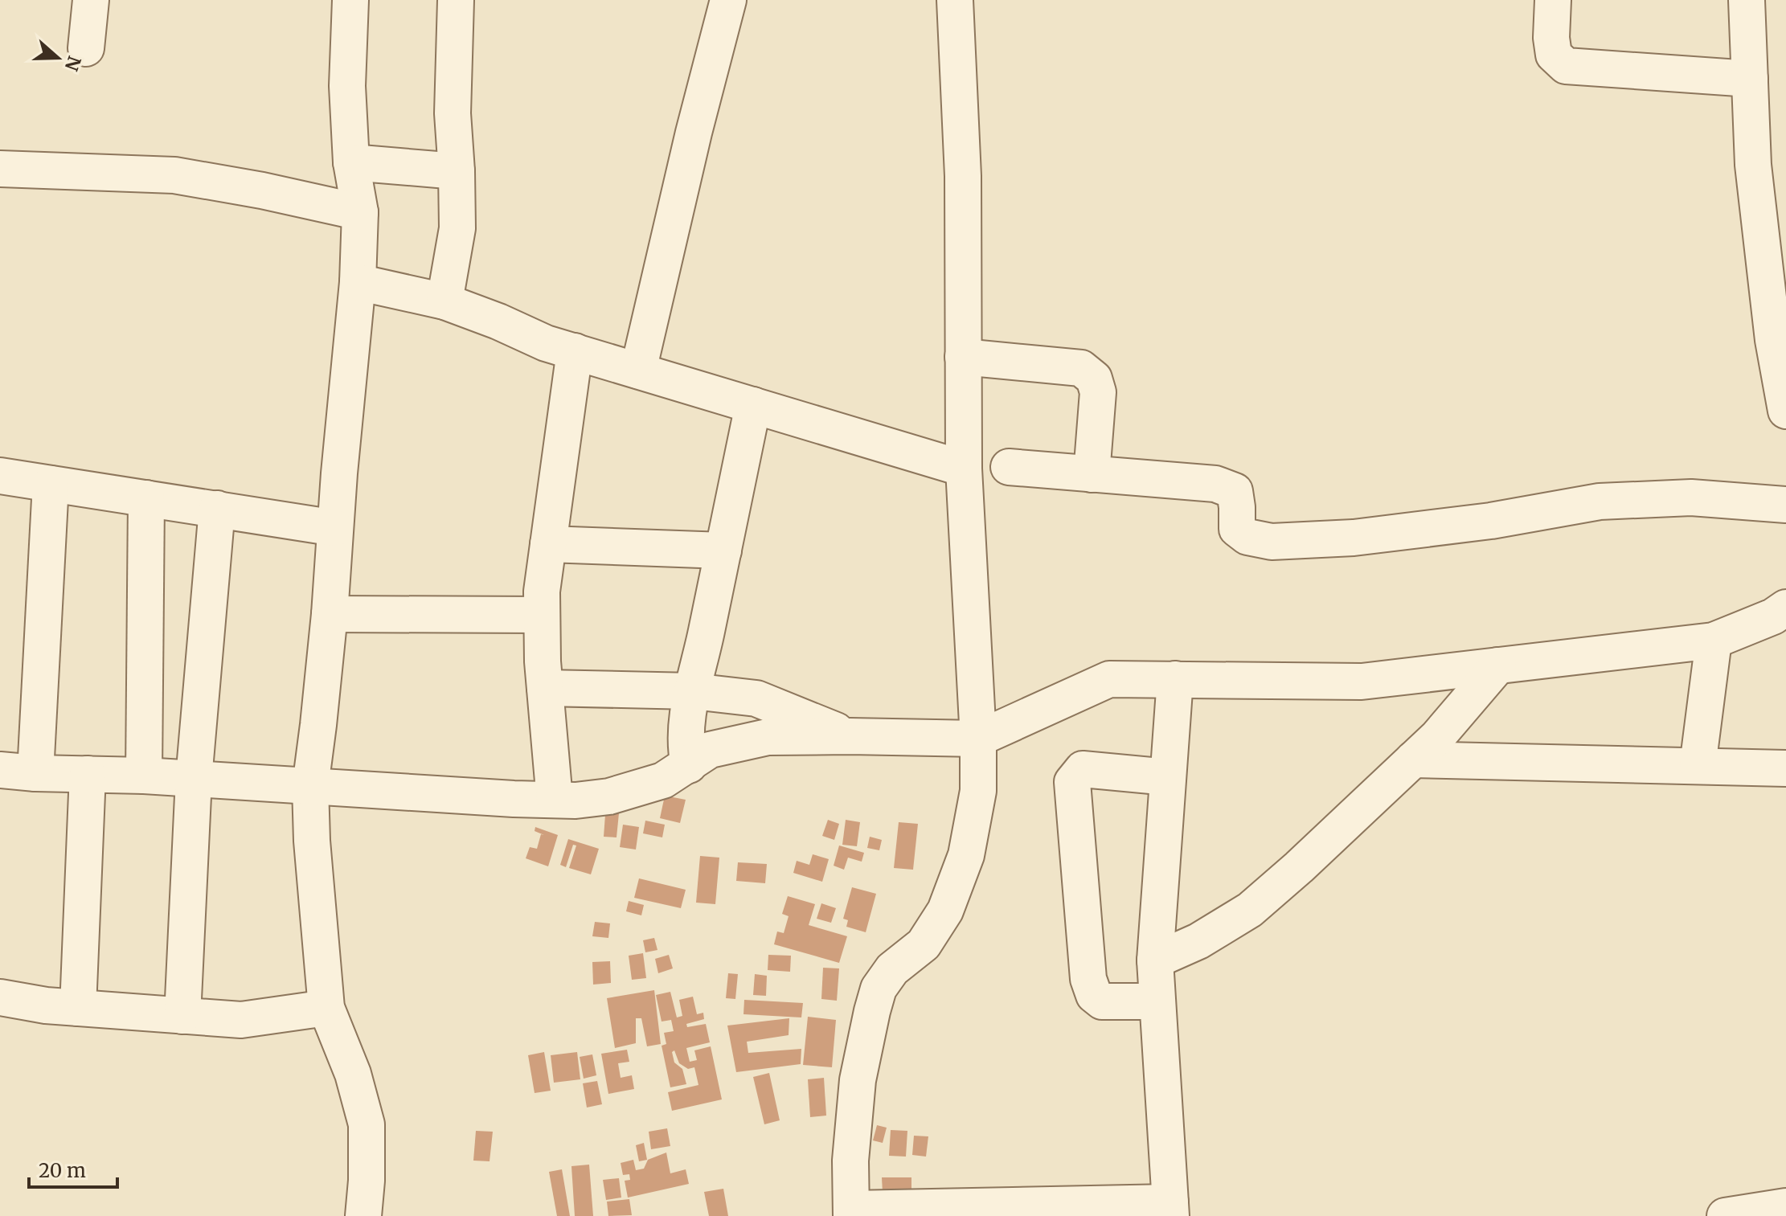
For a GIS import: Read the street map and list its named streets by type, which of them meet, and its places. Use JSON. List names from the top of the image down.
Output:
{
  "scale_bar": "20 m",
  "north": "right"
}
